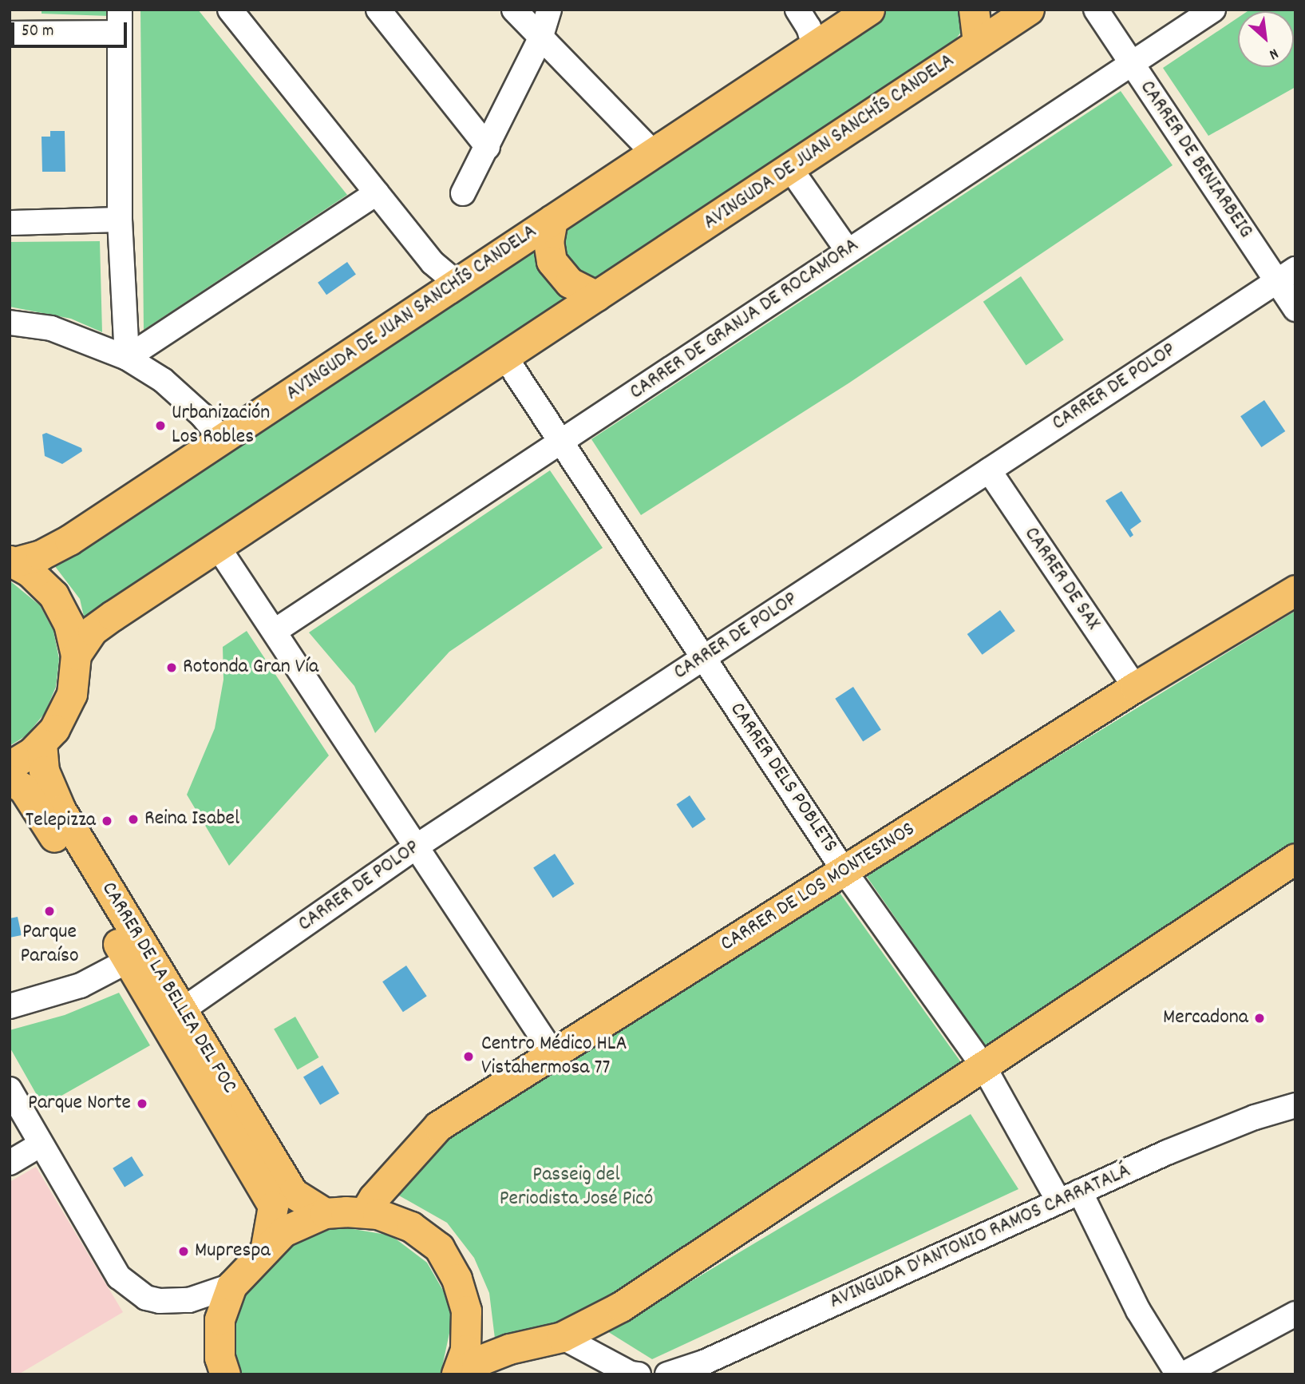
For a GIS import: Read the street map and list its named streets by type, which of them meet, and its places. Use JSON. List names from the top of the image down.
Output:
{
  "streets": {
    "main road": ["AVINGUDA DE JUAN SANCHÍS CANDELA", "CARRER DE LOS MONTESINOS", "CARRER DE LA BELLEA DEL FOC"],
    "street": [
      "CARRER DE BENIARBEIG",
      "CARRER DE GRANJA DE ROCAMORA",
      "CARRER DE POLOP",
      "CARRER DE SAX",
      "CARRER DELS POBLETS",
      "AVINGUDA D'ANTONIO RAMOS CARRATALÁ"
    ]
  },
  "crossings": [
    ["AVINGUDA DE JUAN SANCHÍS CANDELA", "CARRER DELS POBLETS"],
    ["CARRER DE BENIARBEIG", "CARRER DE GRANJA DE ROCAMORA"],
    ["CARRER DE BENIARBEIG", "CARRER DE POLOP"],
    ["CARRER DE GRANJA DE ROCAMORA", "CARRER DELS POBLETS"],
    ["CARRER DE POLOP", "CARRER DE SAX"],
    ["CARRER DE POLOP", "CARRER DELS POBLETS"],
    ["CARRER DE POLOP", "CARRER DE LA BELLEA DEL FOC"],
    ["CARRER DE SAX", "CARRER DE LOS MONTESINOS"],
    ["CARRER DELS POBLETS", "CARRER DE LOS MONTESINOS"],
    ["CARRER DELS POBLETS", "AVINGUDA D'ANTONIO RAMOS CARRATALÁ"]
  ],
  "parks": ["Passeig del Periodista José Picó"],
  "places": [
    "Urbanización Los Robles",
    "Rotonda Gran Vía",
    "Reina Isabel",
    "Telepizza",
    "Parque Paraíso",
    "Mercadona",
    "Centro Médico HLA Vistahermosa 77",
    "Parque Norte",
    "Muprespa"
  ],
  "scale_bar": "50 m",
  "north": "bottom right"
}
